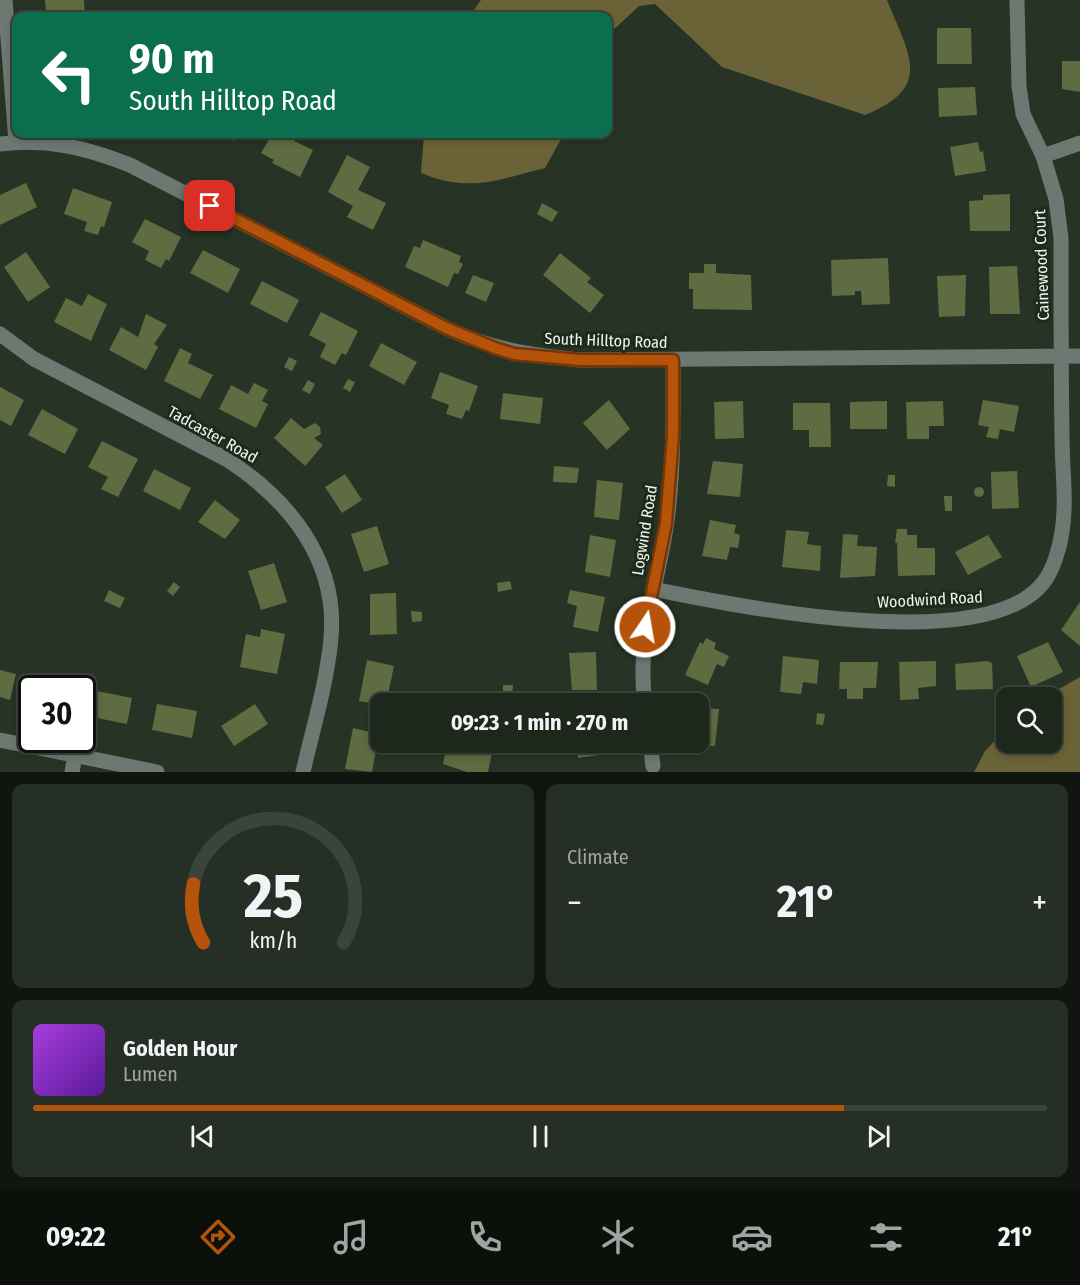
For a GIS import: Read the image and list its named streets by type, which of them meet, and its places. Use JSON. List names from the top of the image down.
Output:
{
  "streets": {
    "street": [
      "Cainewood Court",
      "South Hilltop Road",
      "Tadcaster Road",
      "Logwind Road",
      "Woodwind Road"
    ]
  },
  "crossings": [
    ["Cainewood Court", "South Hilltop Road"],
    ["Cainewood Court", "Woodwind Road"],
    ["South Hilltop Road", "Logwind Road"],
    ["South Hilltop Road", "Woodwind Road"],
    ["Logwind Road", "Woodwind Road"]
  ],
  "page": {
    "turn": ["90 m", "South Hilltop Road"],
    "limit": "30",
    "trip": "09:23 · 1 min · 270 m",
    "tile": "Climate",
    "heat": ["−", "21°", "+"],
    "song": ["Golden Hour", "Lumen"],
    "tabs": ["09:22", "21°"],
    "gauge": ["25", "km/h"]
  }
}
